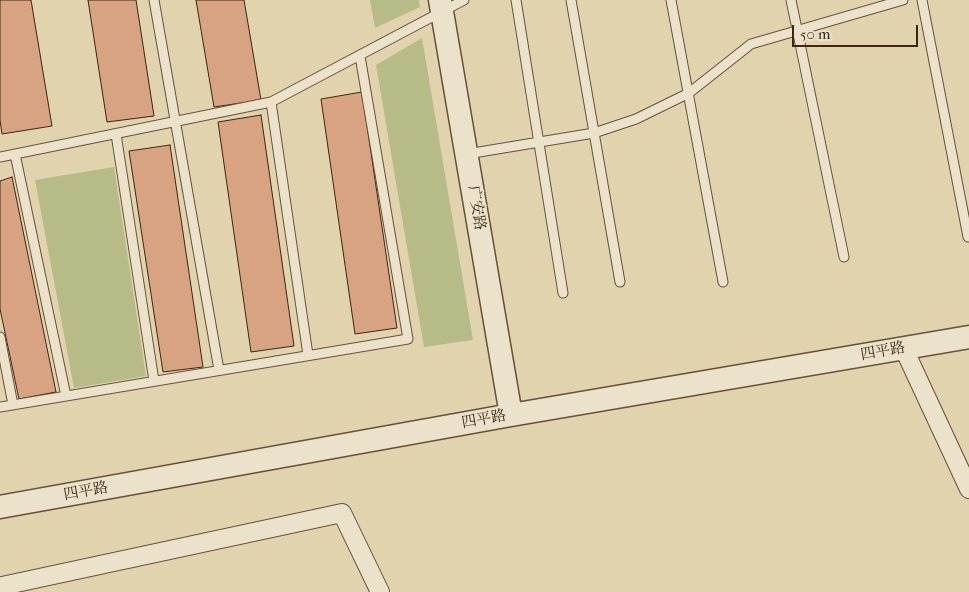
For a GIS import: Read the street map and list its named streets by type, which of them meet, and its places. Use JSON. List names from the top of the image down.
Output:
{
  "streets": {
    "street": ["广安路", "四平路"]
  },
  "crossings": [
    ["广安路", "四平路"]
  ],
  "scale_bar": "50 m"
}
